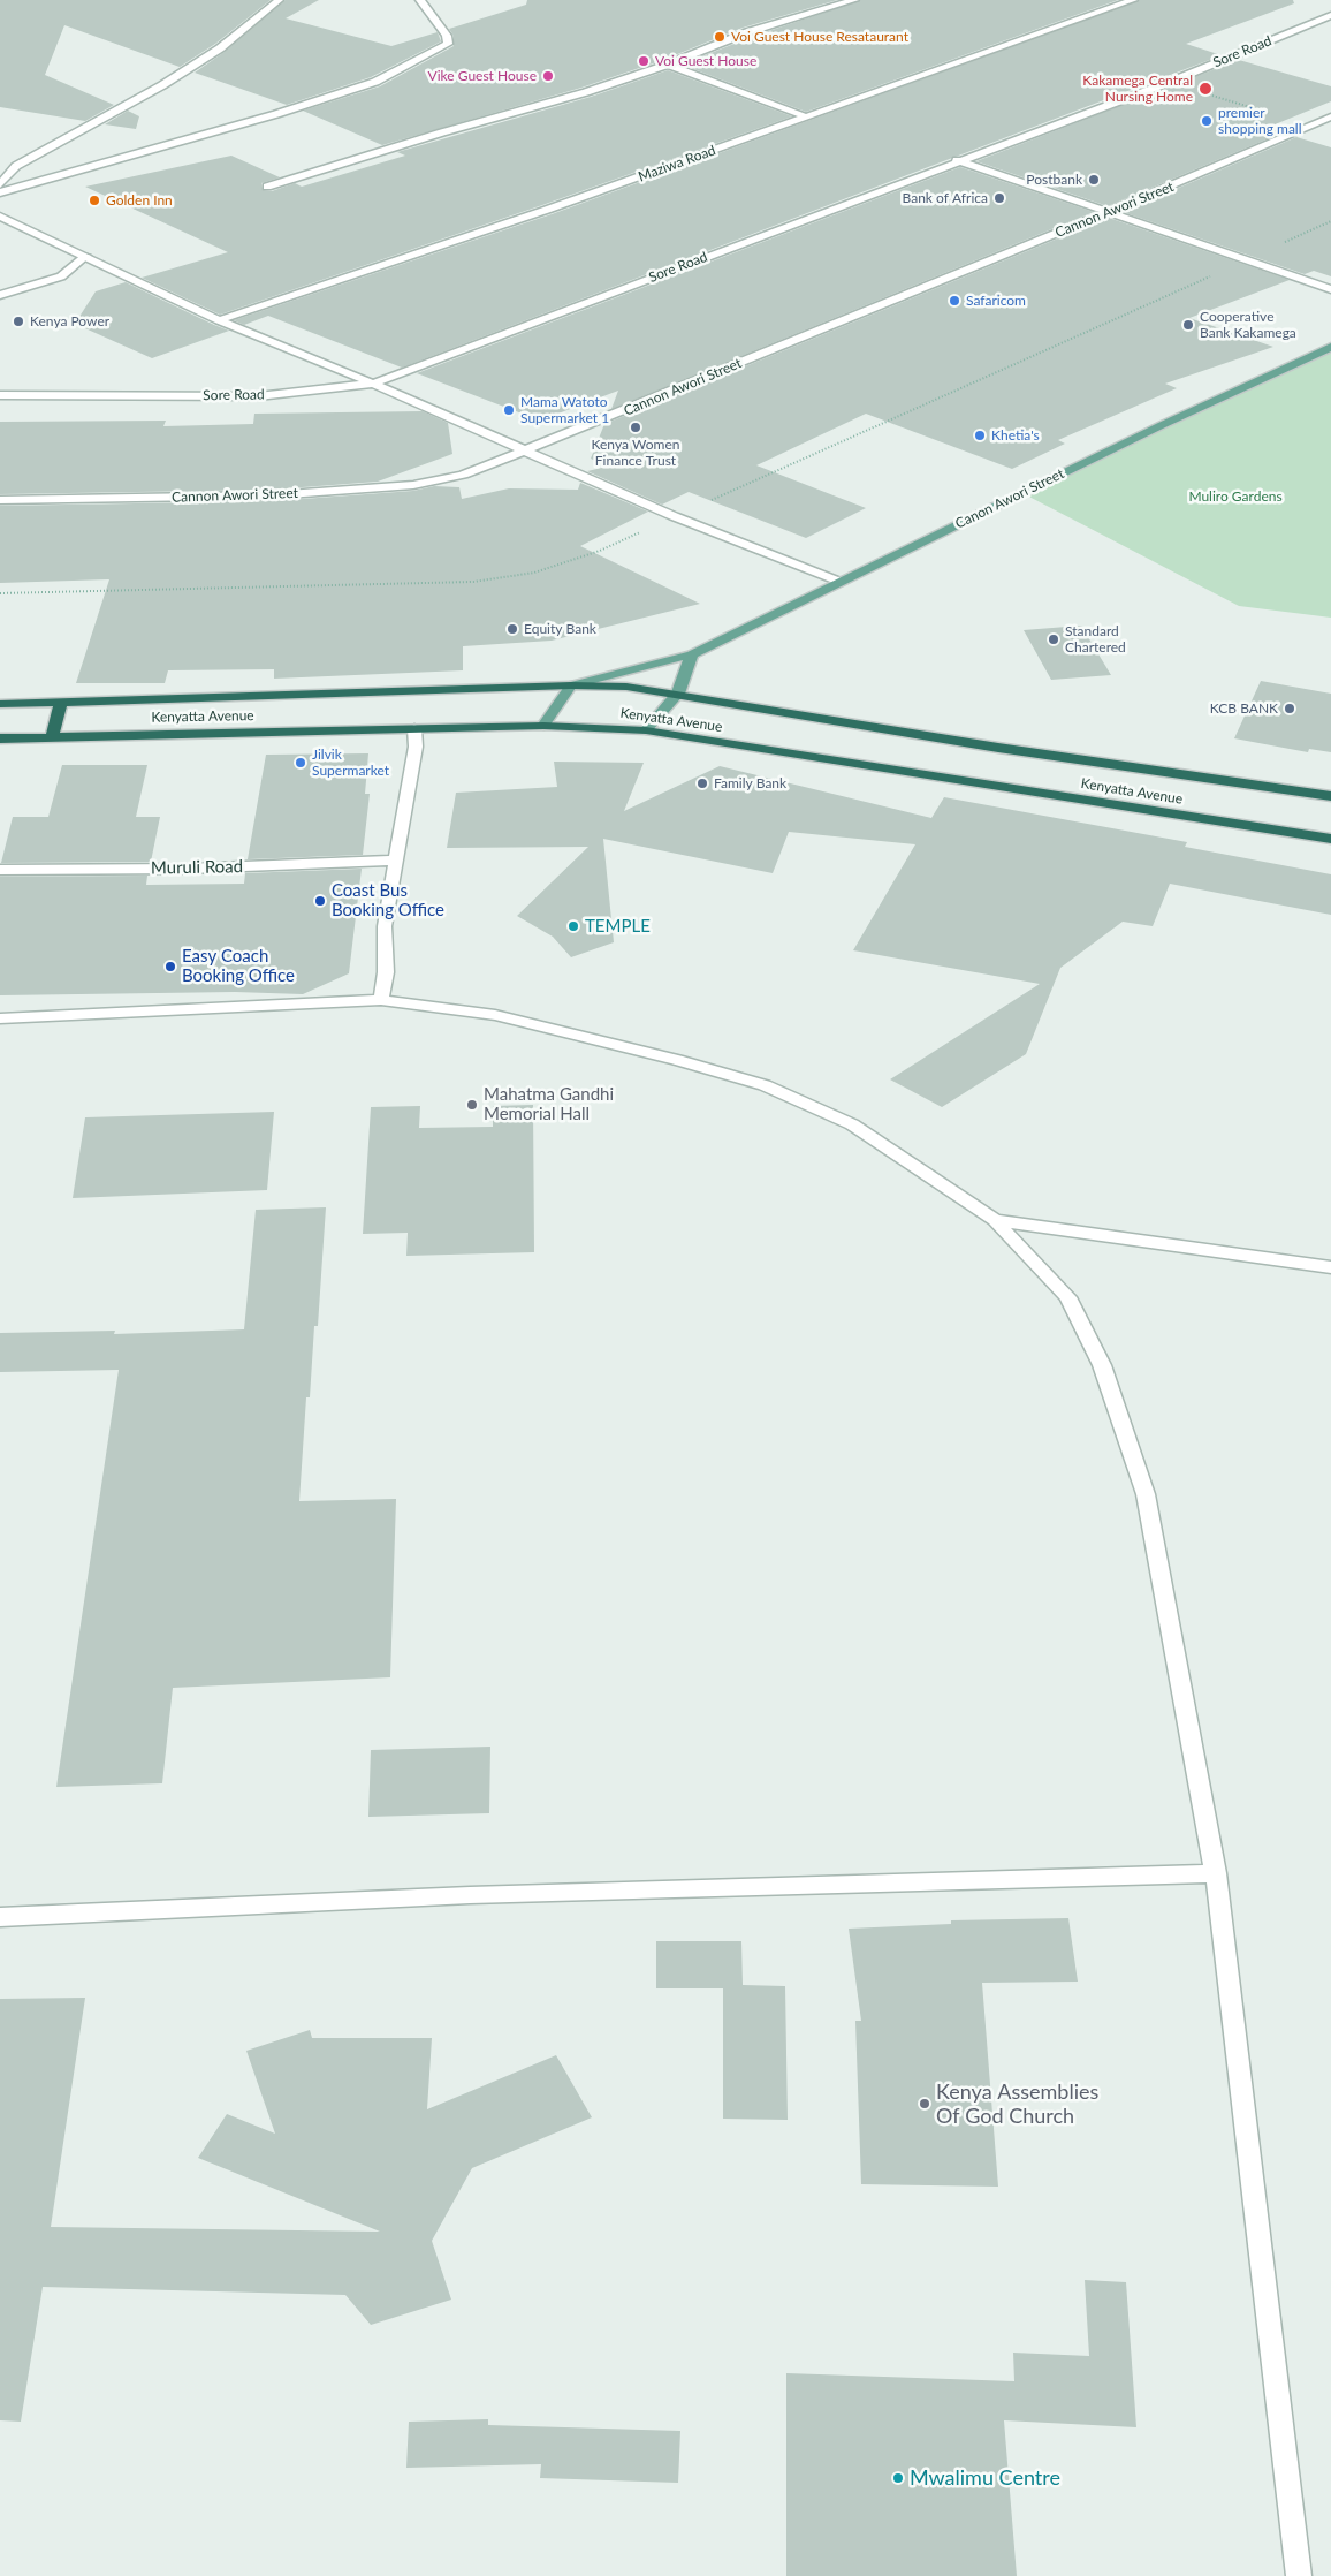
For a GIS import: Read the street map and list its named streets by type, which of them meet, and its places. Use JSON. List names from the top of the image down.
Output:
{
  "streets": {
    "highway": ["Kenyatta Avenue"],
    "main road": ["Canon Awori Street"],
    "street": [
      "Sore Road",
      "Maziwa Road",
      "Cannon Awori Street",
      "Muruli Road"
    ]
  },
  "crossings": [
    ["Canon Awori Street", "Kenyatta Avenue"]
  ],
  "parks": ["Muliro Gardens"],
  "places": [
    "Voi Guest House Resataurant",
    "Voi Guest House",
    "Vike Guest House",
    "Kakamega Central Nursing Home",
    "premier shopping mall",
    "Postbank",
    "Bank of Africa",
    "Golden Inn",
    "Safaricom",
    "Kenya Power",
    "Cooperative Bank Kakamega",
    "Mama Watoto Supermarket 1",
    "Kenya Women Finance Trust",
    "Khetia's",
    "Equity Bank",
    "Standard Chartered",
    "KCB BANK",
    "Jilvik Supermarket",
    "Family Bank",
    "Coast Bus Booking Office",
    "TEMPLE",
    "Easy Coach Booking Office",
    "Mahatma Gandhi Memorial Hall",
    "Kenya Assemblies Of God Church",
    "Mwalimu Centre"
  ]
}
